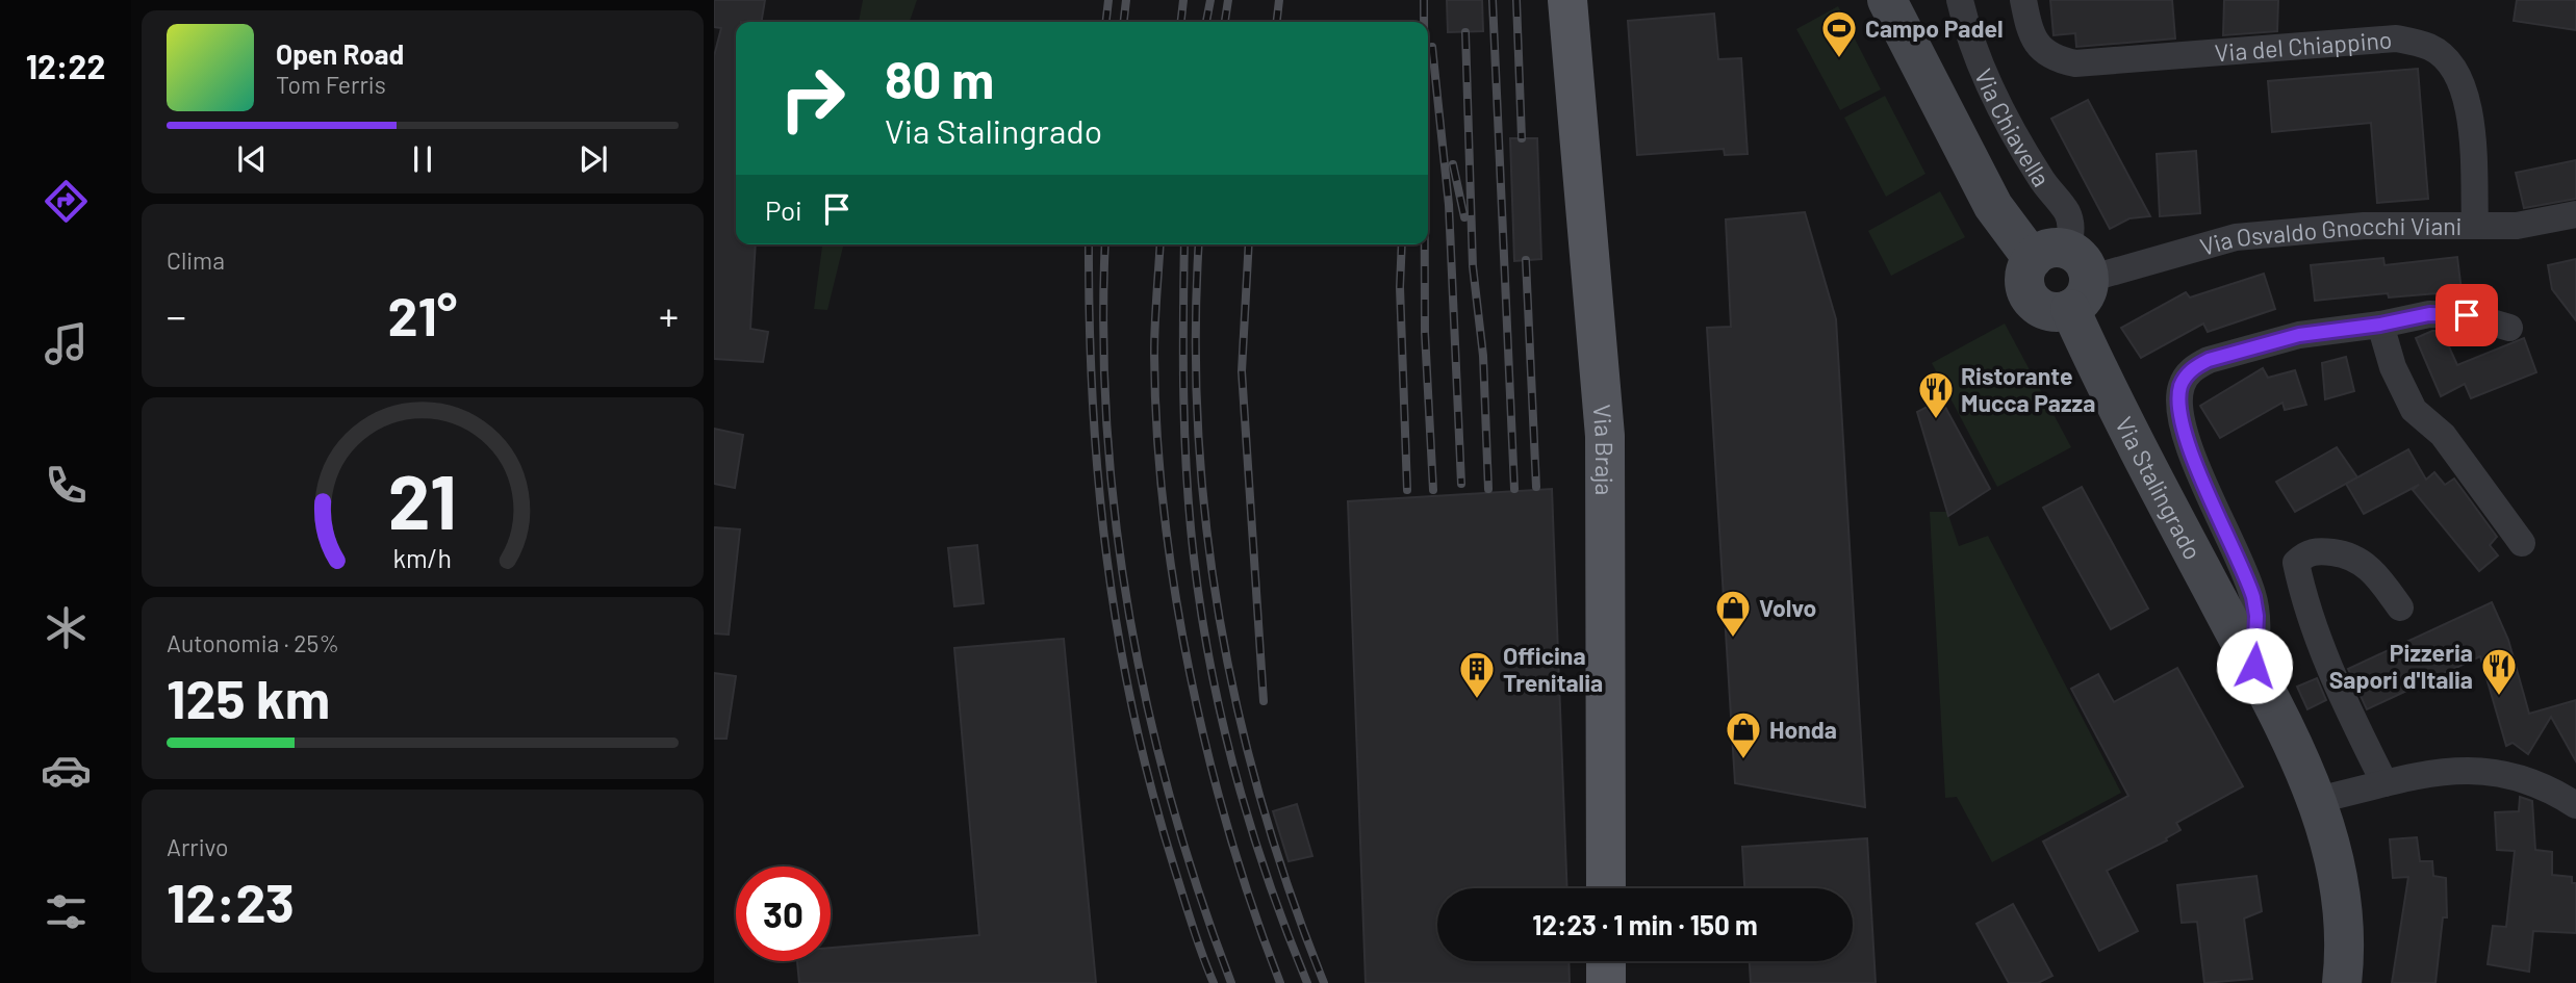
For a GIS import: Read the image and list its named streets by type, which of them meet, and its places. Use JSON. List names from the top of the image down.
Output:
{
  "streets": {
    "main road": ["Via Braja"],
    "street": [
      "Via del Chiappino",
      "Via Chiavella",
      "Via Osvaldo Gnocchi Viani",
      "Via Stalingrado"
    ]
  },
  "crossings": [
    ["Via del Chiappino", "Via Osvaldo Gnocchi Viani"],
    ["Via Chiavella", "Via Osvaldo Gnocchi Viani"],
    ["Via Chiavella", "Via Stalingrado"],
    ["Via Osvaldo Gnocchi Viani", "Via Stalingrado"]
  ],
  "places": {
    "sports": ["Campo Padel"],
    "restaurant": ["Ristorante Mucca Pazza", "Pizzeria Sapori d'Italia"],
    "shop": ["Volvo", "Honda"],
    "building": ["Officina Trenitalia"]
  },
  "page": {
    "tabs": "12:22",
    "turn": ["80 m", "Via Stalingrado"],
    "song": ["Open Road", "Tom Ferris"],
    "then": "Poi",
    "tile": [
      "Clima",
      ["Autonomia · 25%", "125 km"],
      ["Arrivo", "12:23"]
    ],
    "heat": ["−", "21°", "+"],
    "limit": "30",
    "trip": "12:23 · 1 min · 150 m",
    "gauge": ["21", "km/h"]
  }
}
